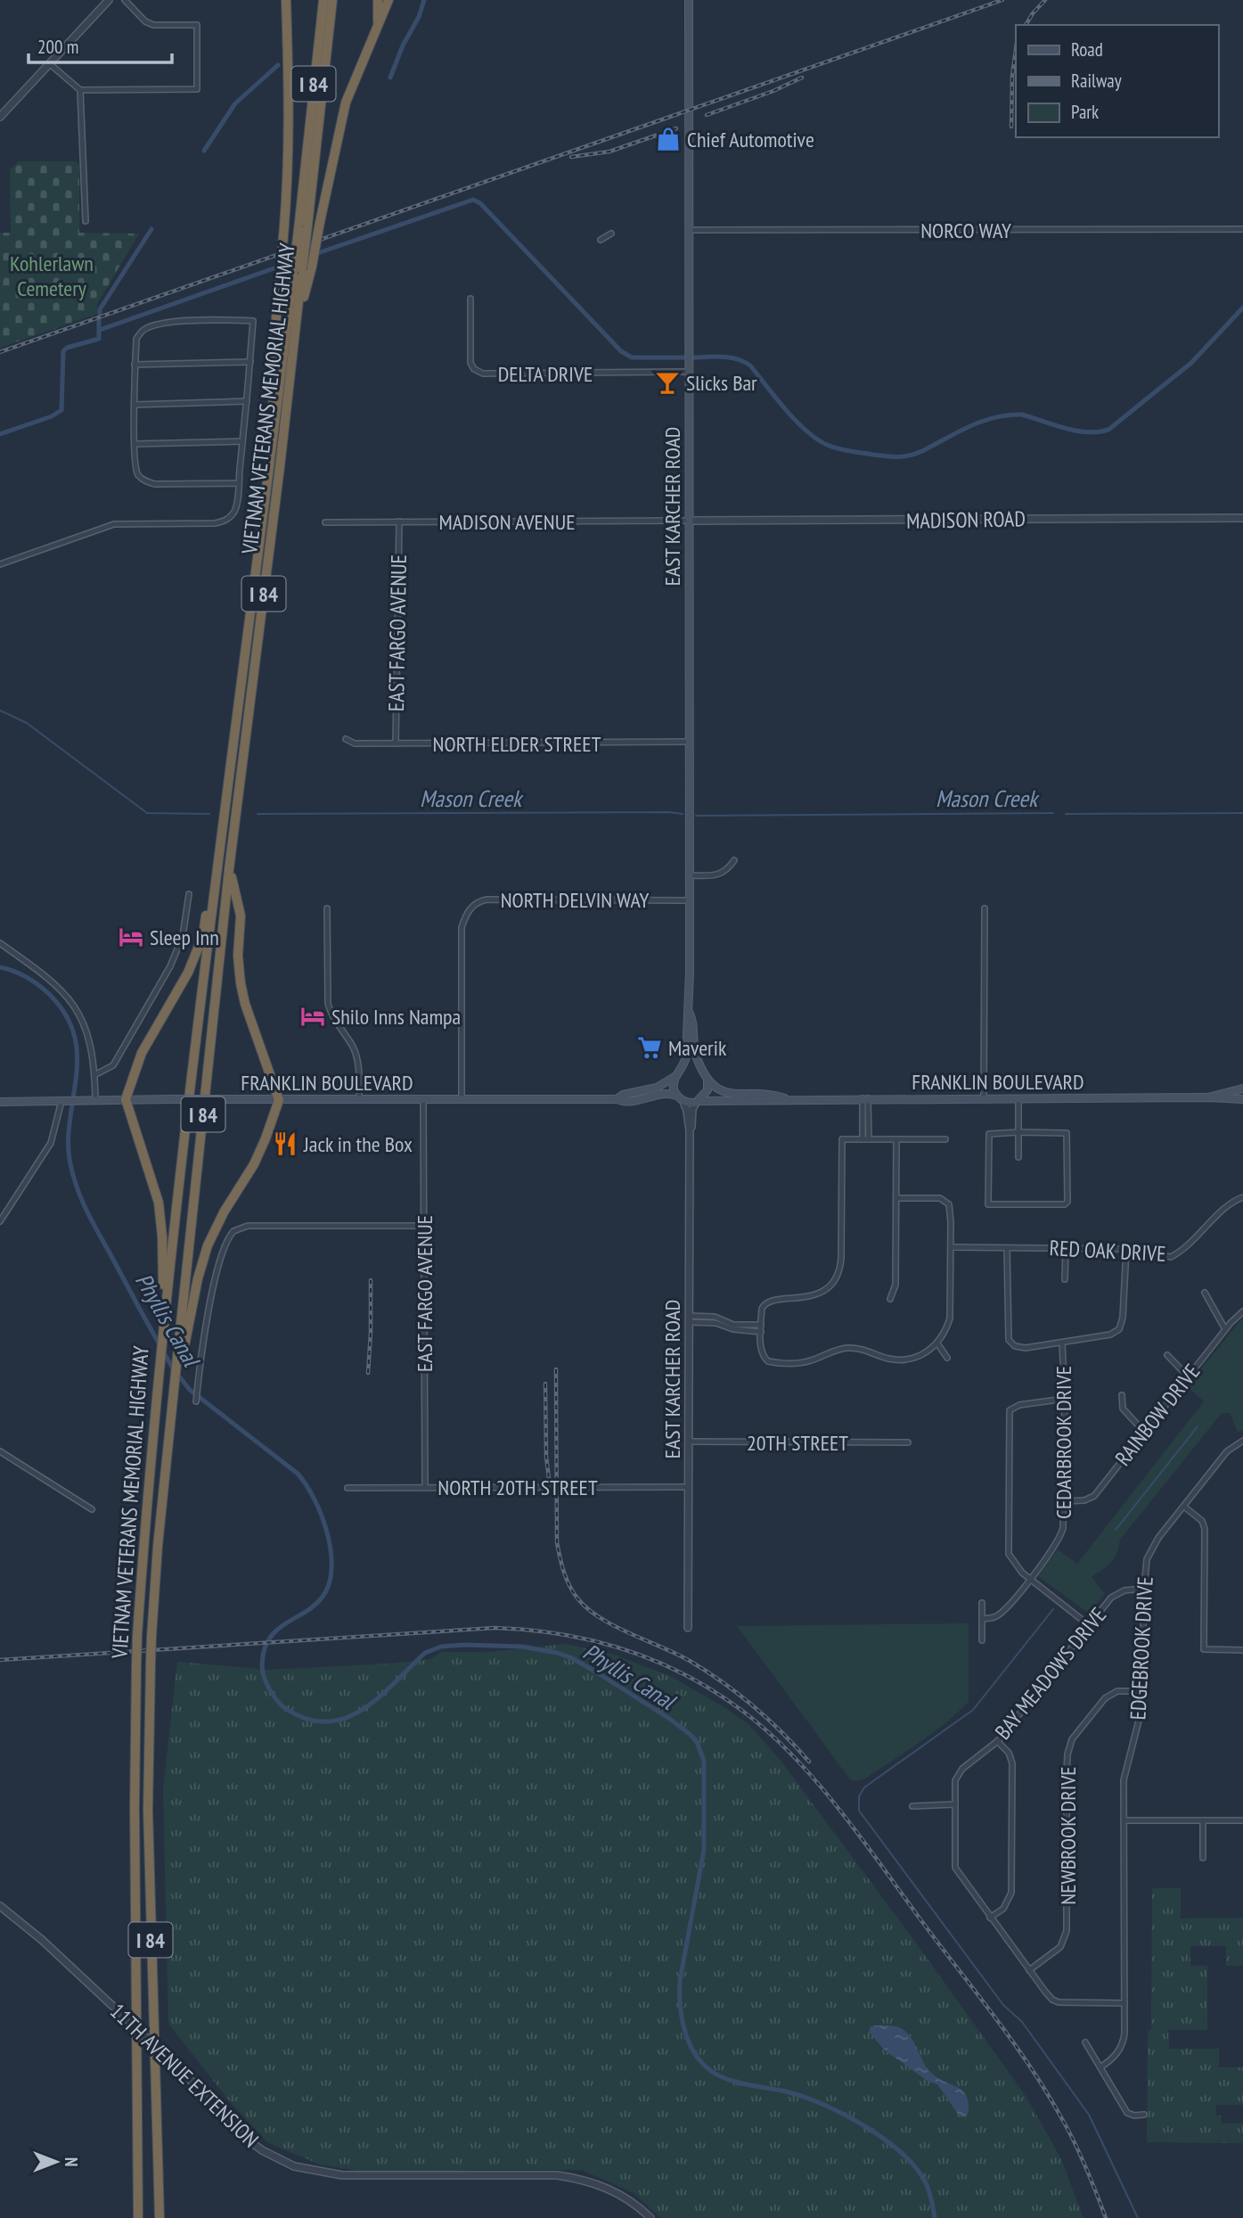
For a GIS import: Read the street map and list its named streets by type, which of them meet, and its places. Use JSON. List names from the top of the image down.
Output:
{
  "streets": {
    "highway": ["I 84", "VIETNAM VETERANS MEMORIAL HIGHWAY"],
    "main road": ["EAST KARCHER ROAD", "FRANKLIN BOULEVARD"],
    "street": [
      "NORCO WAY",
      "DELTA DRIVE",
      "MADISON ROAD",
      "MADISON AVENUE",
      "EAST FARGO AVENUE",
      "NORTH ELDER STREET",
      "NORTH DELVIN WAY",
      "RED OAK DRIVE",
      "RAINBOW DRIVE",
      "20TH STREET",
      "CEDARBROOK DRIVE",
      "NORTH 20TH STREET",
      "EDGEBROOK DRIVE",
      "BAY MEADOWS DRIVE",
      "NEWBROOK DRIVE",
      "11TH AVENUE EXTENSION"
    ]
  },
  "crossings": [
    ["I 84", "VIETNAM VETERANS MEMORIAL HIGHWAY"],
    ["NORCO WAY", "EAST KARCHER ROAD"],
    ["DELTA DRIVE", "EAST KARCHER ROAD"],
    ["EAST KARCHER ROAD", "MADISON ROAD"],
    ["EAST KARCHER ROAD", "MADISON AVENUE"],
    ["EAST KARCHER ROAD", "NORTH ELDER STREET"],
    ["EAST KARCHER ROAD", "NORTH DELVIN WAY"],
    ["EAST KARCHER ROAD", "20TH STREET"],
    ["EAST KARCHER ROAD", "NORTH 20TH STREET"],
    ["MADISON ROAD", "MADISON AVENUE"],
    ["MADISON AVENUE", "EAST FARGO AVENUE"],
    ["EAST FARGO AVENUE", "NORTH ELDER STREET"],
    ["EAST FARGO AVENUE", "FRANKLIN BOULEVARD"],
    ["EAST FARGO AVENUE", "NORTH 20TH STREET"],
    ["NORTH DELVIN WAY", "FRANKLIN BOULEVARD"],
    ["RAINBOW DRIVE", "CEDARBROOK DRIVE"],
    ["EDGEBROOK DRIVE", "BAY MEADOWS DRIVE"],
    ["EDGEBROOK DRIVE", "NEWBROOK DRIVE"],
    ["BAY MEADOWS DRIVE", "NEWBROOK DRIVE"]
  ],
  "water": ["Mason Creek", "Phyllis Canal"],
  "parks": ["Kohlerlawn Cemetery"],
  "places": {
    "shop": ["Chief Automotive"],
    "bar": ["Slicks Bar"],
    "hotel": ["Sleep Inn", "Shilo Inns Nampa"],
    "supermarket": ["Maverik"],
    "restaurant": ["Jack in the Box"]
  },
  "legend": ["Road", "Railway", "Park"],
  "scale_bar": "200 m",
  "north": "right"
}
